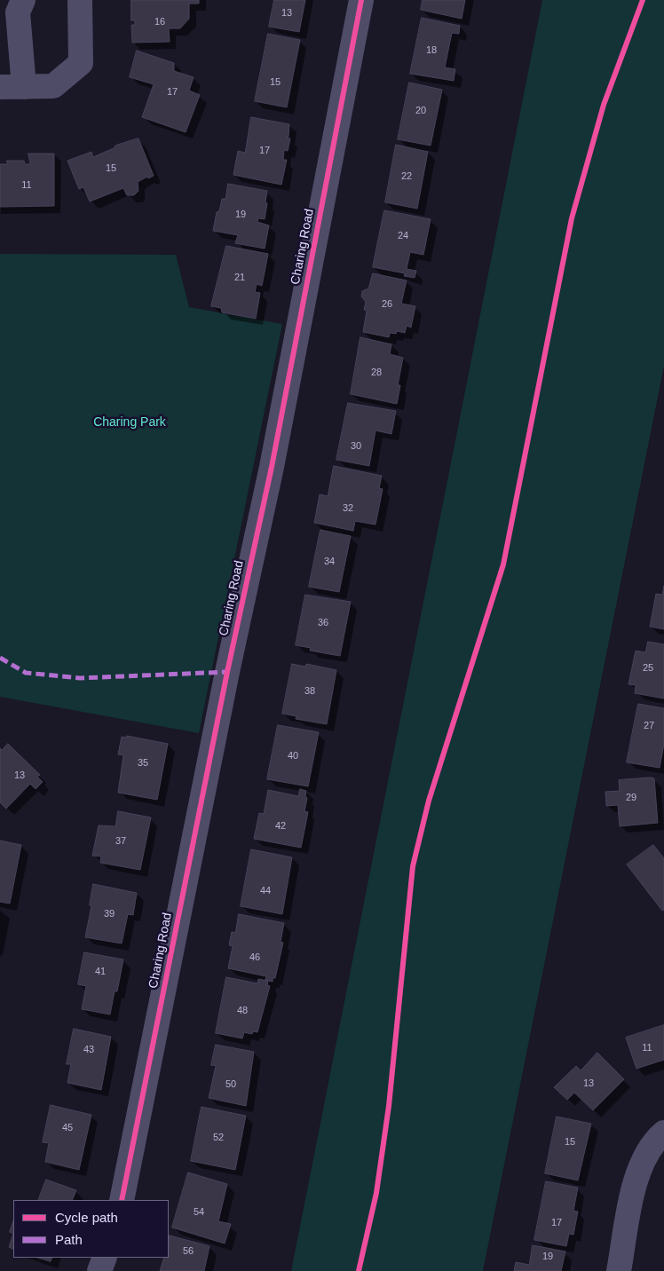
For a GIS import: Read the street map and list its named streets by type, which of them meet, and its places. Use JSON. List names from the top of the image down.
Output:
{
  "streets": {
    "street": ["Charing Road"]
  },
  "parks": ["Charing Park"],
  "house_numbers": [
    "13",
    "16",
    "18",
    "15",
    "17",
    "20",
    "17",
    "15",
    "22",
    "11",
    "19",
    "24",
    "21",
    "26",
    "28",
    "30",
    "32",
    "34",
    "36",
    "25",
    "38",
    "27",
    "40",
    "35",
    "13",
    "29",
    "42",
    "37",
    "44",
    "39",
    "46",
    "41",
    "48",
    "11",
    "43",
    "13",
    "50",
    "45",
    "52",
    "15",
    "54",
    "17",
    "56",
    "19"
  ],
  "legend": ["Cycle path", "Path"]
}
